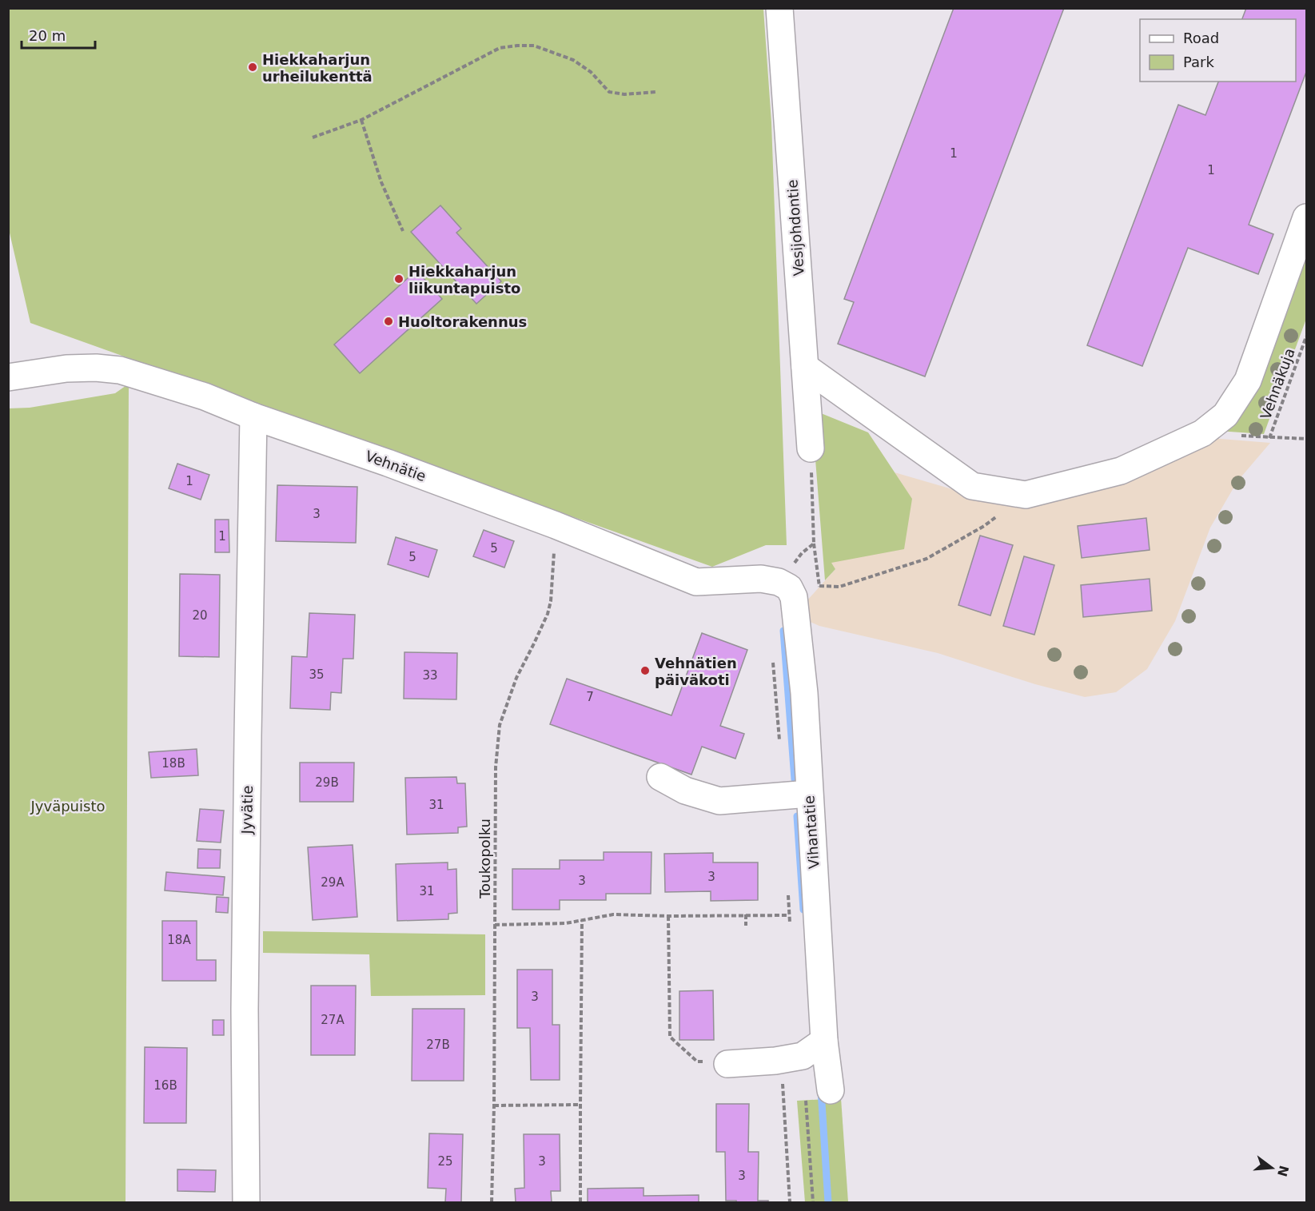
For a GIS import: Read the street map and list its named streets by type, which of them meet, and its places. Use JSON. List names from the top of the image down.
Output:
{
  "streets": {
    "street": [
      "Vesijohdontie",
      "Vehnätie",
      "Jyvätie",
      "Vihantatie"
    ],
    "path": ["Vehnäkuja", "Toukopolku"]
  },
  "crossings": [
    ["Vehnätie", "Jyvätie"],
    ["Vehnätie", "Vihantatie"],
    ["Vehnätie", "Toukopolku"]
  ],
  "parks": ["Jyväpuisto"],
  "places": [
    "Hiekkaharjun urheilukenttä",
    "Hiekkaharjun liikuntapuisto",
    "Huoltorakennus",
    "Vehnätien päiväkoti"
  ],
  "house_numbers": [
    "1",
    "1",
    "1",
    "3",
    "1",
    "5",
    "5",
    "20",
    "35",
    "33",
    "7",
    "18B",
    "29B",
    "31",
    "3",
    "3",
    "29A",
    "31",
    "18A",
    "3",
    "27A",
    "27B",
    "16B",
    "25",
    "3",
    "3"
  ],
  "legend": ["Road", "Park"],
  "scale_bar": "20 m",
  "north": "right"
}
